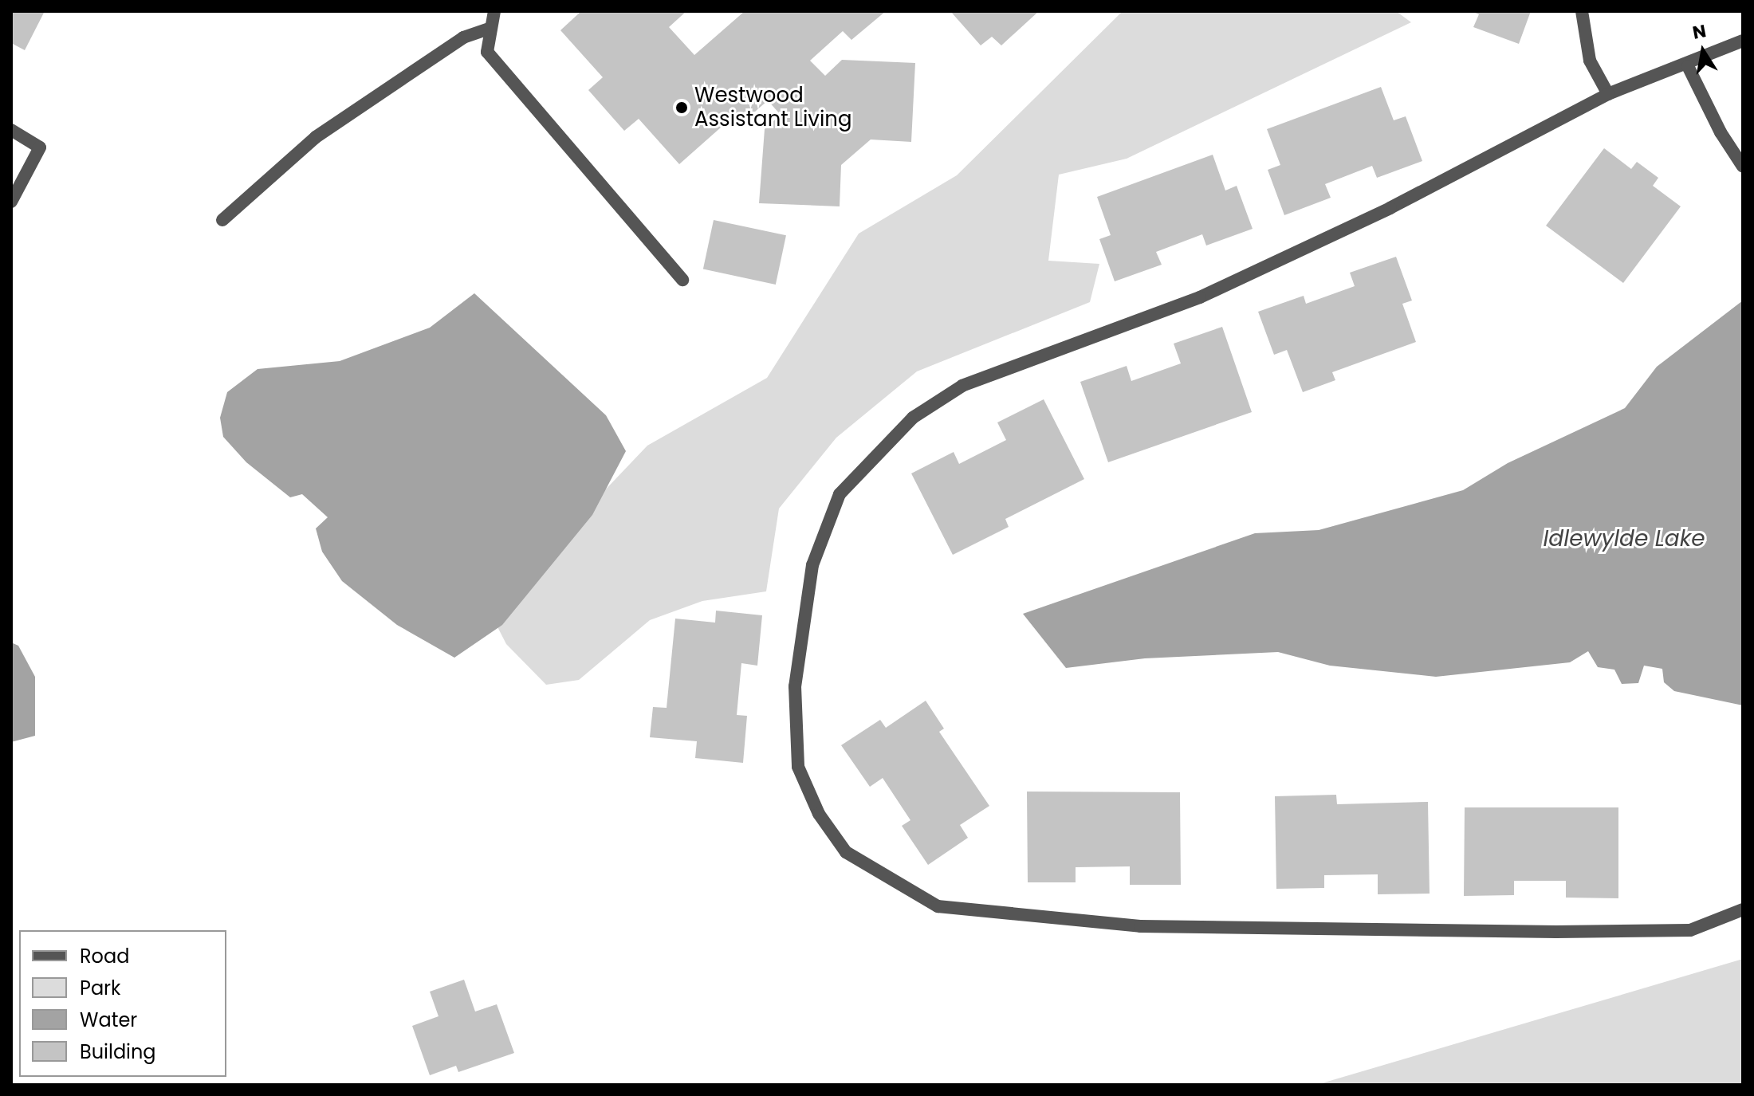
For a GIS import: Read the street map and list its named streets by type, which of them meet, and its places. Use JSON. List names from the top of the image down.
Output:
{
  "water": ["Idlewylde Lake"],
  "places": ["Westwood Assistant Living"],
  "legend": [
    "Road",
    "Park",
    "Water",
    "Building"
  ],
  "north": "top"
}
